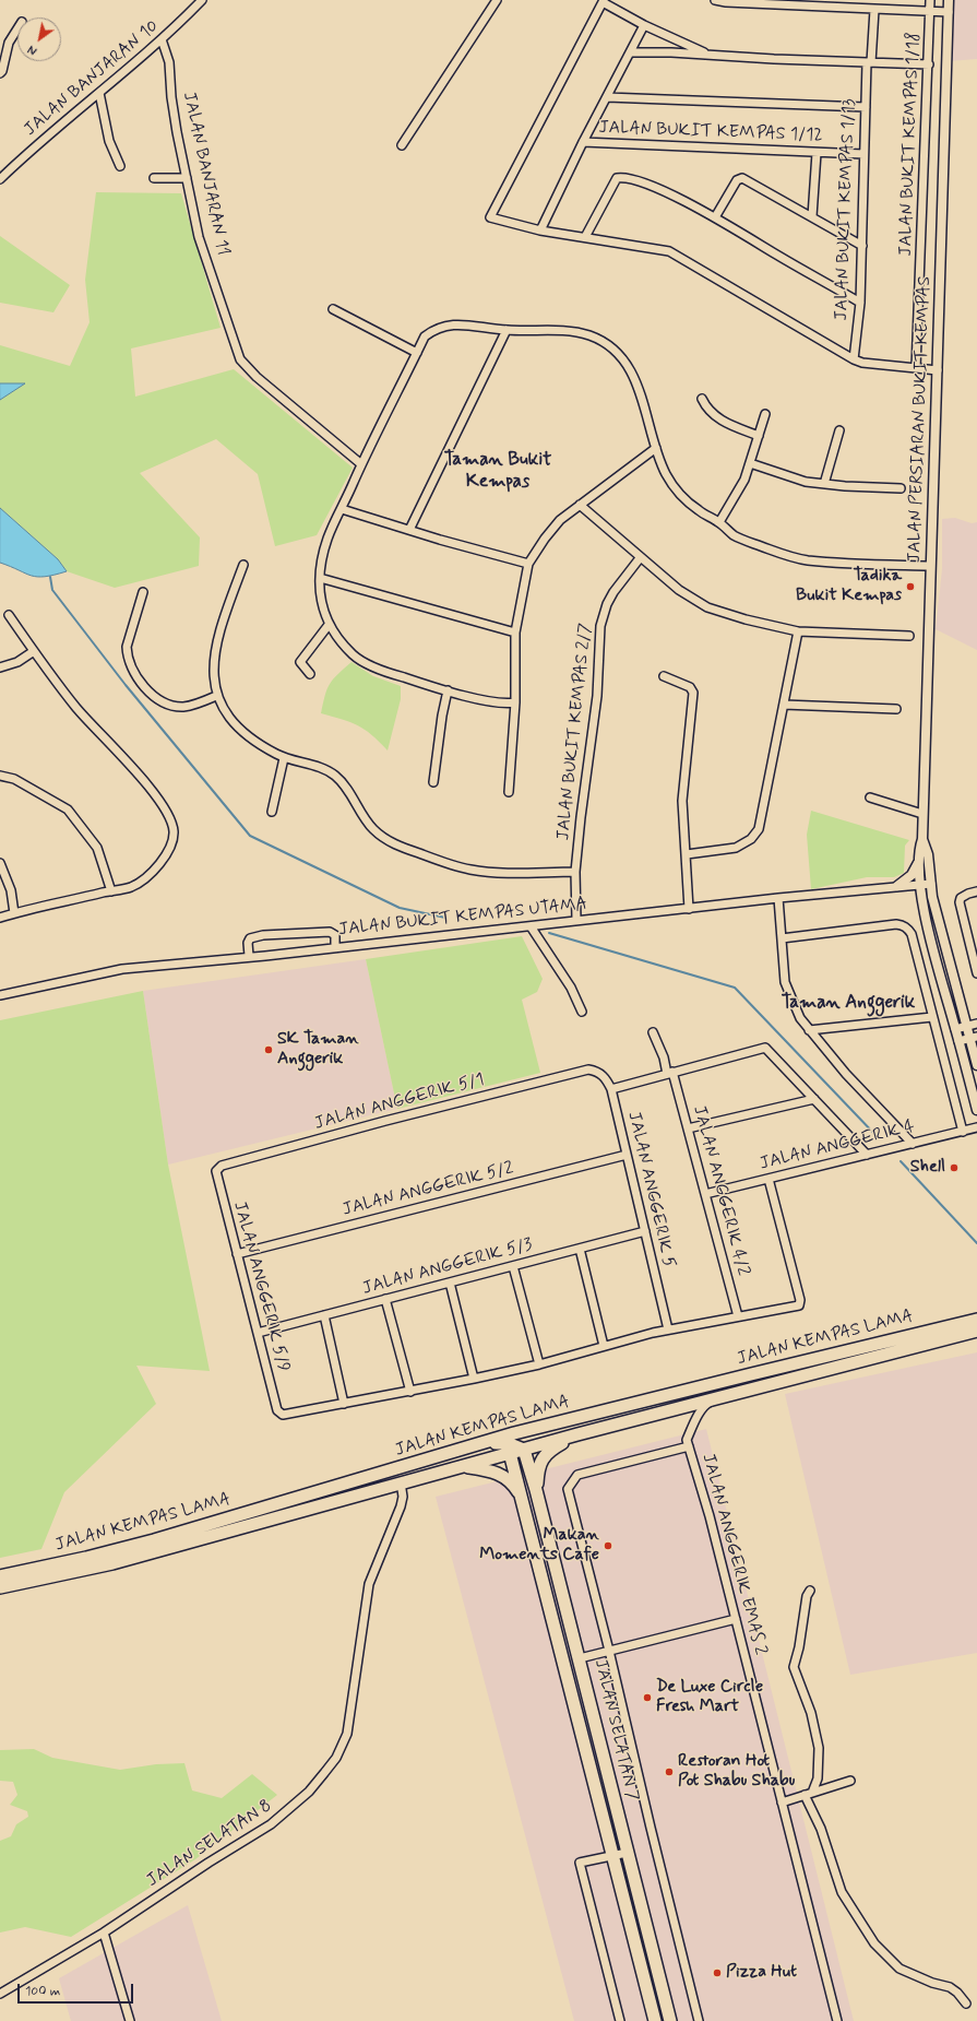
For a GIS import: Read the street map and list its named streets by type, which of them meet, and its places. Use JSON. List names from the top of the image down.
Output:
{
  "streets": {
    "main road": ["JALAN KEMPAS LAMA", "JALAN SELATAN 7"],
    "street": [
      "JALAN BANJARAN 10",
      "JALAN BUKIT KEMPAS 1/12",
      "JALAN BUKIT KEMPAS 1/18",
      "JALAN BANJARAN 11",
      "JALAN BUKIT KEMPAS 1/13",
      "JALAN PERSIARAN BUKIT KEMPAS",
      "JALAN BUKIT KEMPAS 2/7",
      "JALAN BUKIT KEMPAS UTAMA",
      "JALAN ANGGERIK 5/1",
      "JALAN ANGGERIK 4",
      "JALAN ANGGERIK 5/2",
      "JALAN ANGGERIK 5",
      "JALAN ANGGERIK 4/2",
      "JALAN ANGGERIK 5/3",
      "JALAN ANGGERIK 5/9",
      "JALAN ANGGERIK EMAS 2",
      "JALAN SELATAN 8"
    ]
  },
  "crossings": [
    ["JALAN BANJARAN 10", "JALAN BANJARAN 11"],
    ["JALAN BUKIT KEMPAS 1/12", "JALAN BUKIT KEMPAS 1/13"],
    ["JALAN PERSIARAN BUKIT KEMPAS", "JALAN BUKIT KEMPAS UTAMA"],
    ["JALAN BUKIT KEMPAS 2/7", "JALAN BUKIT KEMPAS UTAMA"],
    ["JALAN ANGGERIK 5/1", "JALAN ANGGERIK 5"],
    ["JALAN ANGGERIK 5/1", "JALAN ANGGERIK 5/9"],
    ["JALAN ANGGERIK 4", "JALAN ANGGERIK 4/2"],
    ["JALAN ANGGERIK 5/2", "JALAN ANGGERIK 5"],
    ["JALAN ANGGERIK 5/2", "JALAN ANGGERIK 5/9"],
    ["JALAN ANGGERIK 5", "JALAN ANGGERIK 5/3"],
    ["JALAN ANGGERIK 5/3", "JALAN ANGGERIK 5/9"],
    ["JALAN KEMPAS LAMA", "JALAN ANGGERIK EMAS 2"],
    ["JALAN KEMPAS LAMA", "JALAN SELATAN 7"],
    ["JALAN KEMPAS LAMA", "JALAN SELATAN 8"]
  ],
  "districts": ["Taman Bukit Kempas", "Taman Anggerik"],
  "places": [
    "Tadika Bukit Kempas",
    "SK Taman Anggerik",
    "Shell",
    "Makan Moments Cafe",
    "De Luxe Circle Fresh Mart",
    "Restoran Hot Pot Shabu Shabu",
    "Pizza Hut"
  ],
  "scale_bar": "100 m",
  "north": "bottom left"
}
